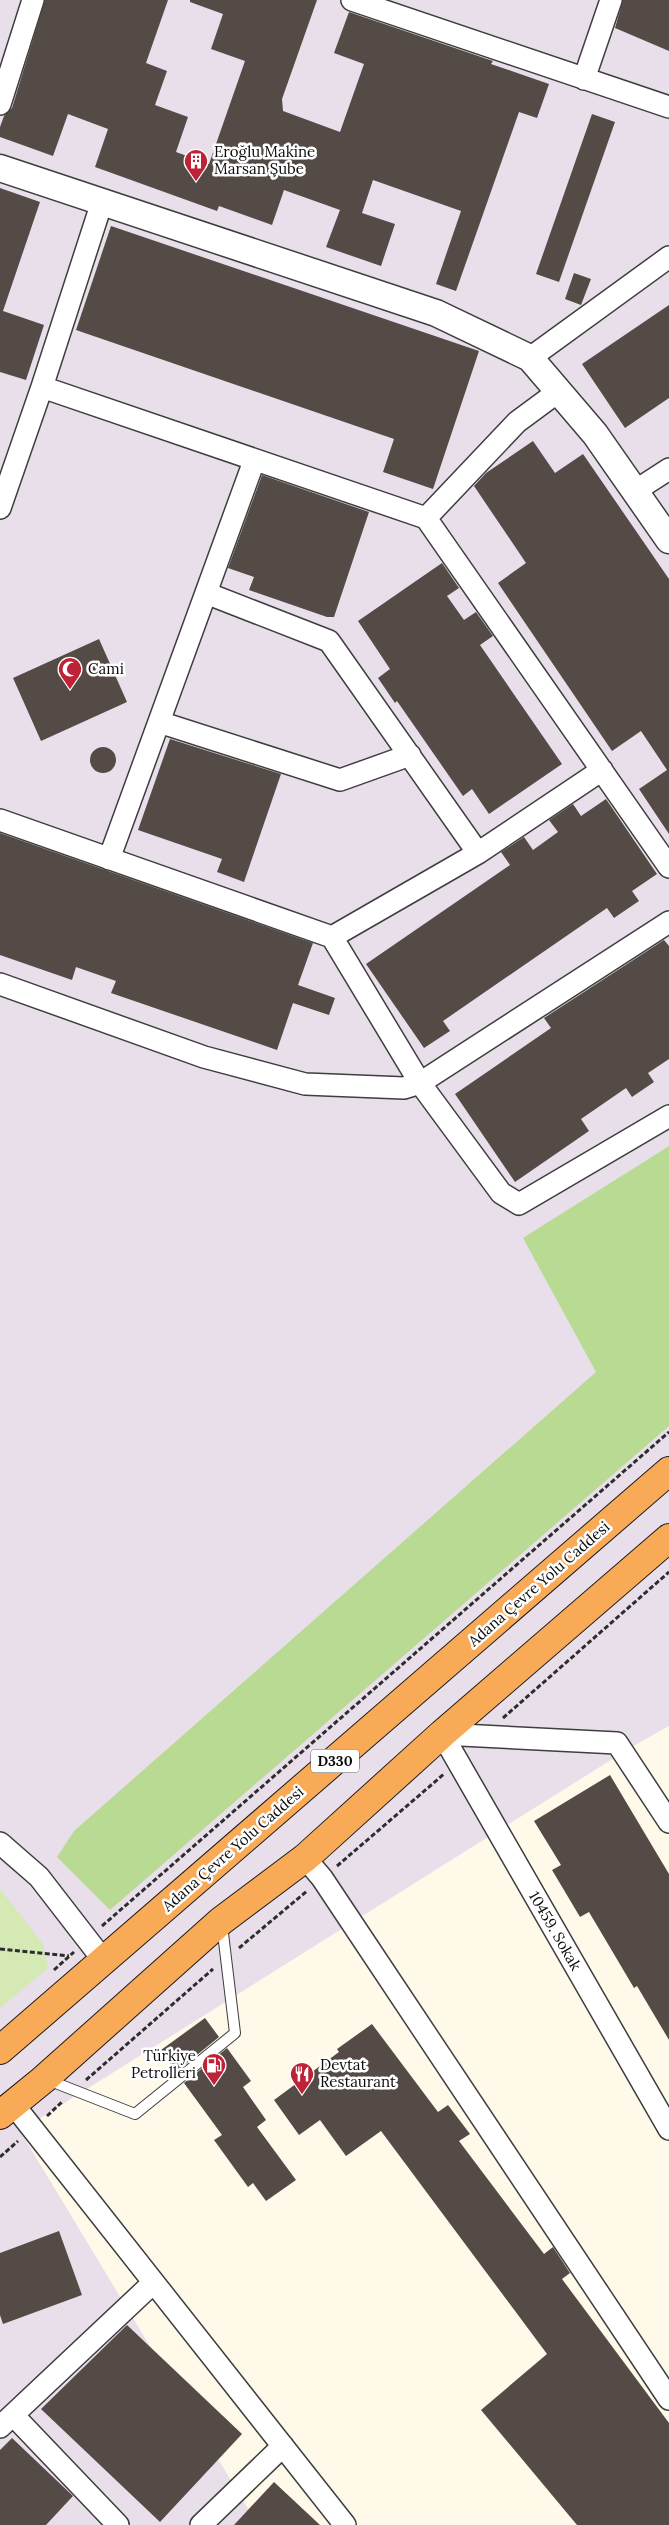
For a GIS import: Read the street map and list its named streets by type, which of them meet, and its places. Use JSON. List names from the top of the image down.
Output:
{
  "streets": {
    "highway": ["Adana Çevre Yolu Caddesi", "D330"],
    "street": ["10459. Sokak"]
  },
  "places": {
    "building": ["Eroğlu Makine Marsan Şube"],
    "mosque": ["Cami"],
    "fuel station": ["Türkiye Petrolleri"],
    "restaurant": ["Devtat Restaurant"]
  }
}
